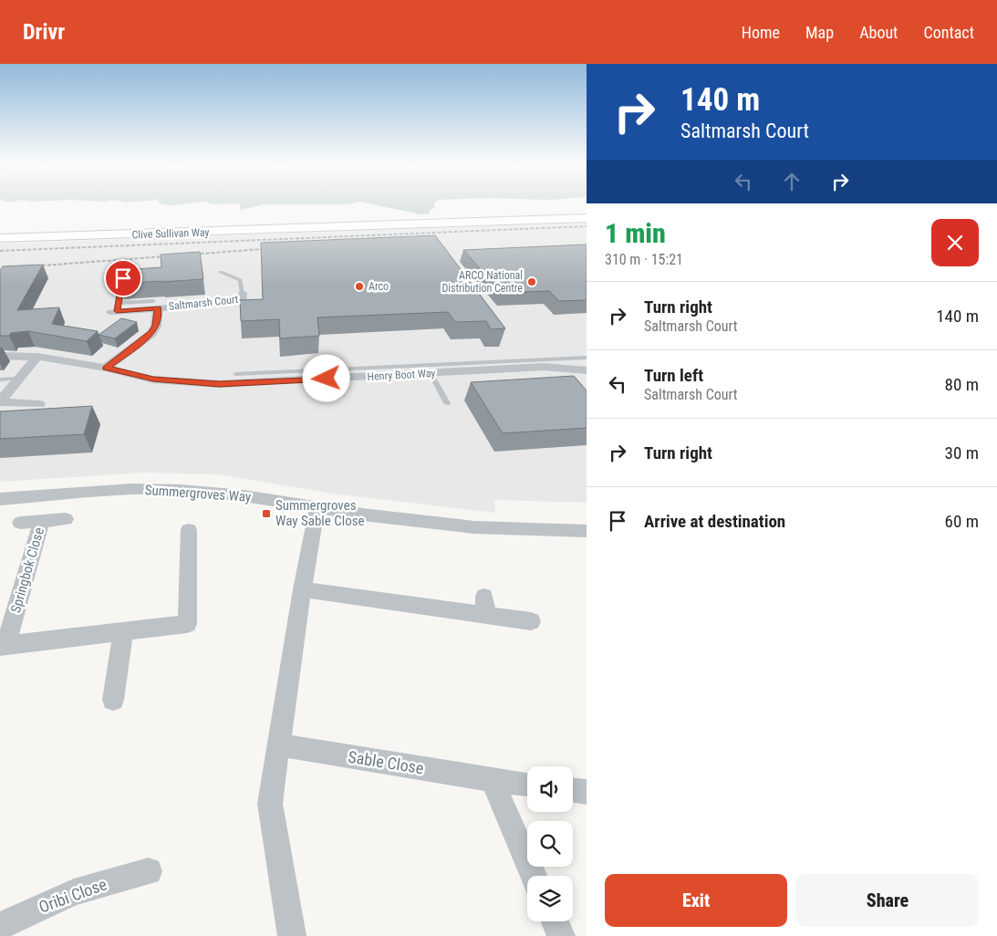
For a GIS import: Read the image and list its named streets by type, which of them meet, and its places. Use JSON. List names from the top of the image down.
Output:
{
  "streets": {
    "highway": ["Clive Sullivan Way"],
    "street": [
      "Saltmarsh Court",
      "Henry Boot Way",
      "Summergroves Way",
      "Springbok Close",
      "Sable Close",
      "Oribi Close"
    ]
  },
  "crossings": [
    ["Saltmarsh Court", "Henry Boot Way"]
  ],
  "places": {
    "other": ["ARCO National Distribution Centre", "Arco"],
    "transit": ["Summergroves Way Sable Close"]
  },
  "page": {
    "header": "Drivr",
    "nav": [
      "Home",
      "Map",
      "About",
      "Contact"
    ],
    "turn": ["140 m", "Saltmarsh Court"],
    "heading": ["1 min", "310 m · 15:21"],
    "list": [
      {
        "name": "Turn right",
        "note": "Saltmarsh Court",
        "value": "140 m"
      },
      {
        "name": "Turn left",
        "note": "Saltmarsh Court",
        "value": "80 m"
      },
      {
        "name": "Turn right",
        "value": "30 m"
      },
      {
        "name": "Arrive at destination",
        "value": "60 m"
      }
    ],
    "buttons": ["Exit", "Share"]
  }
}
